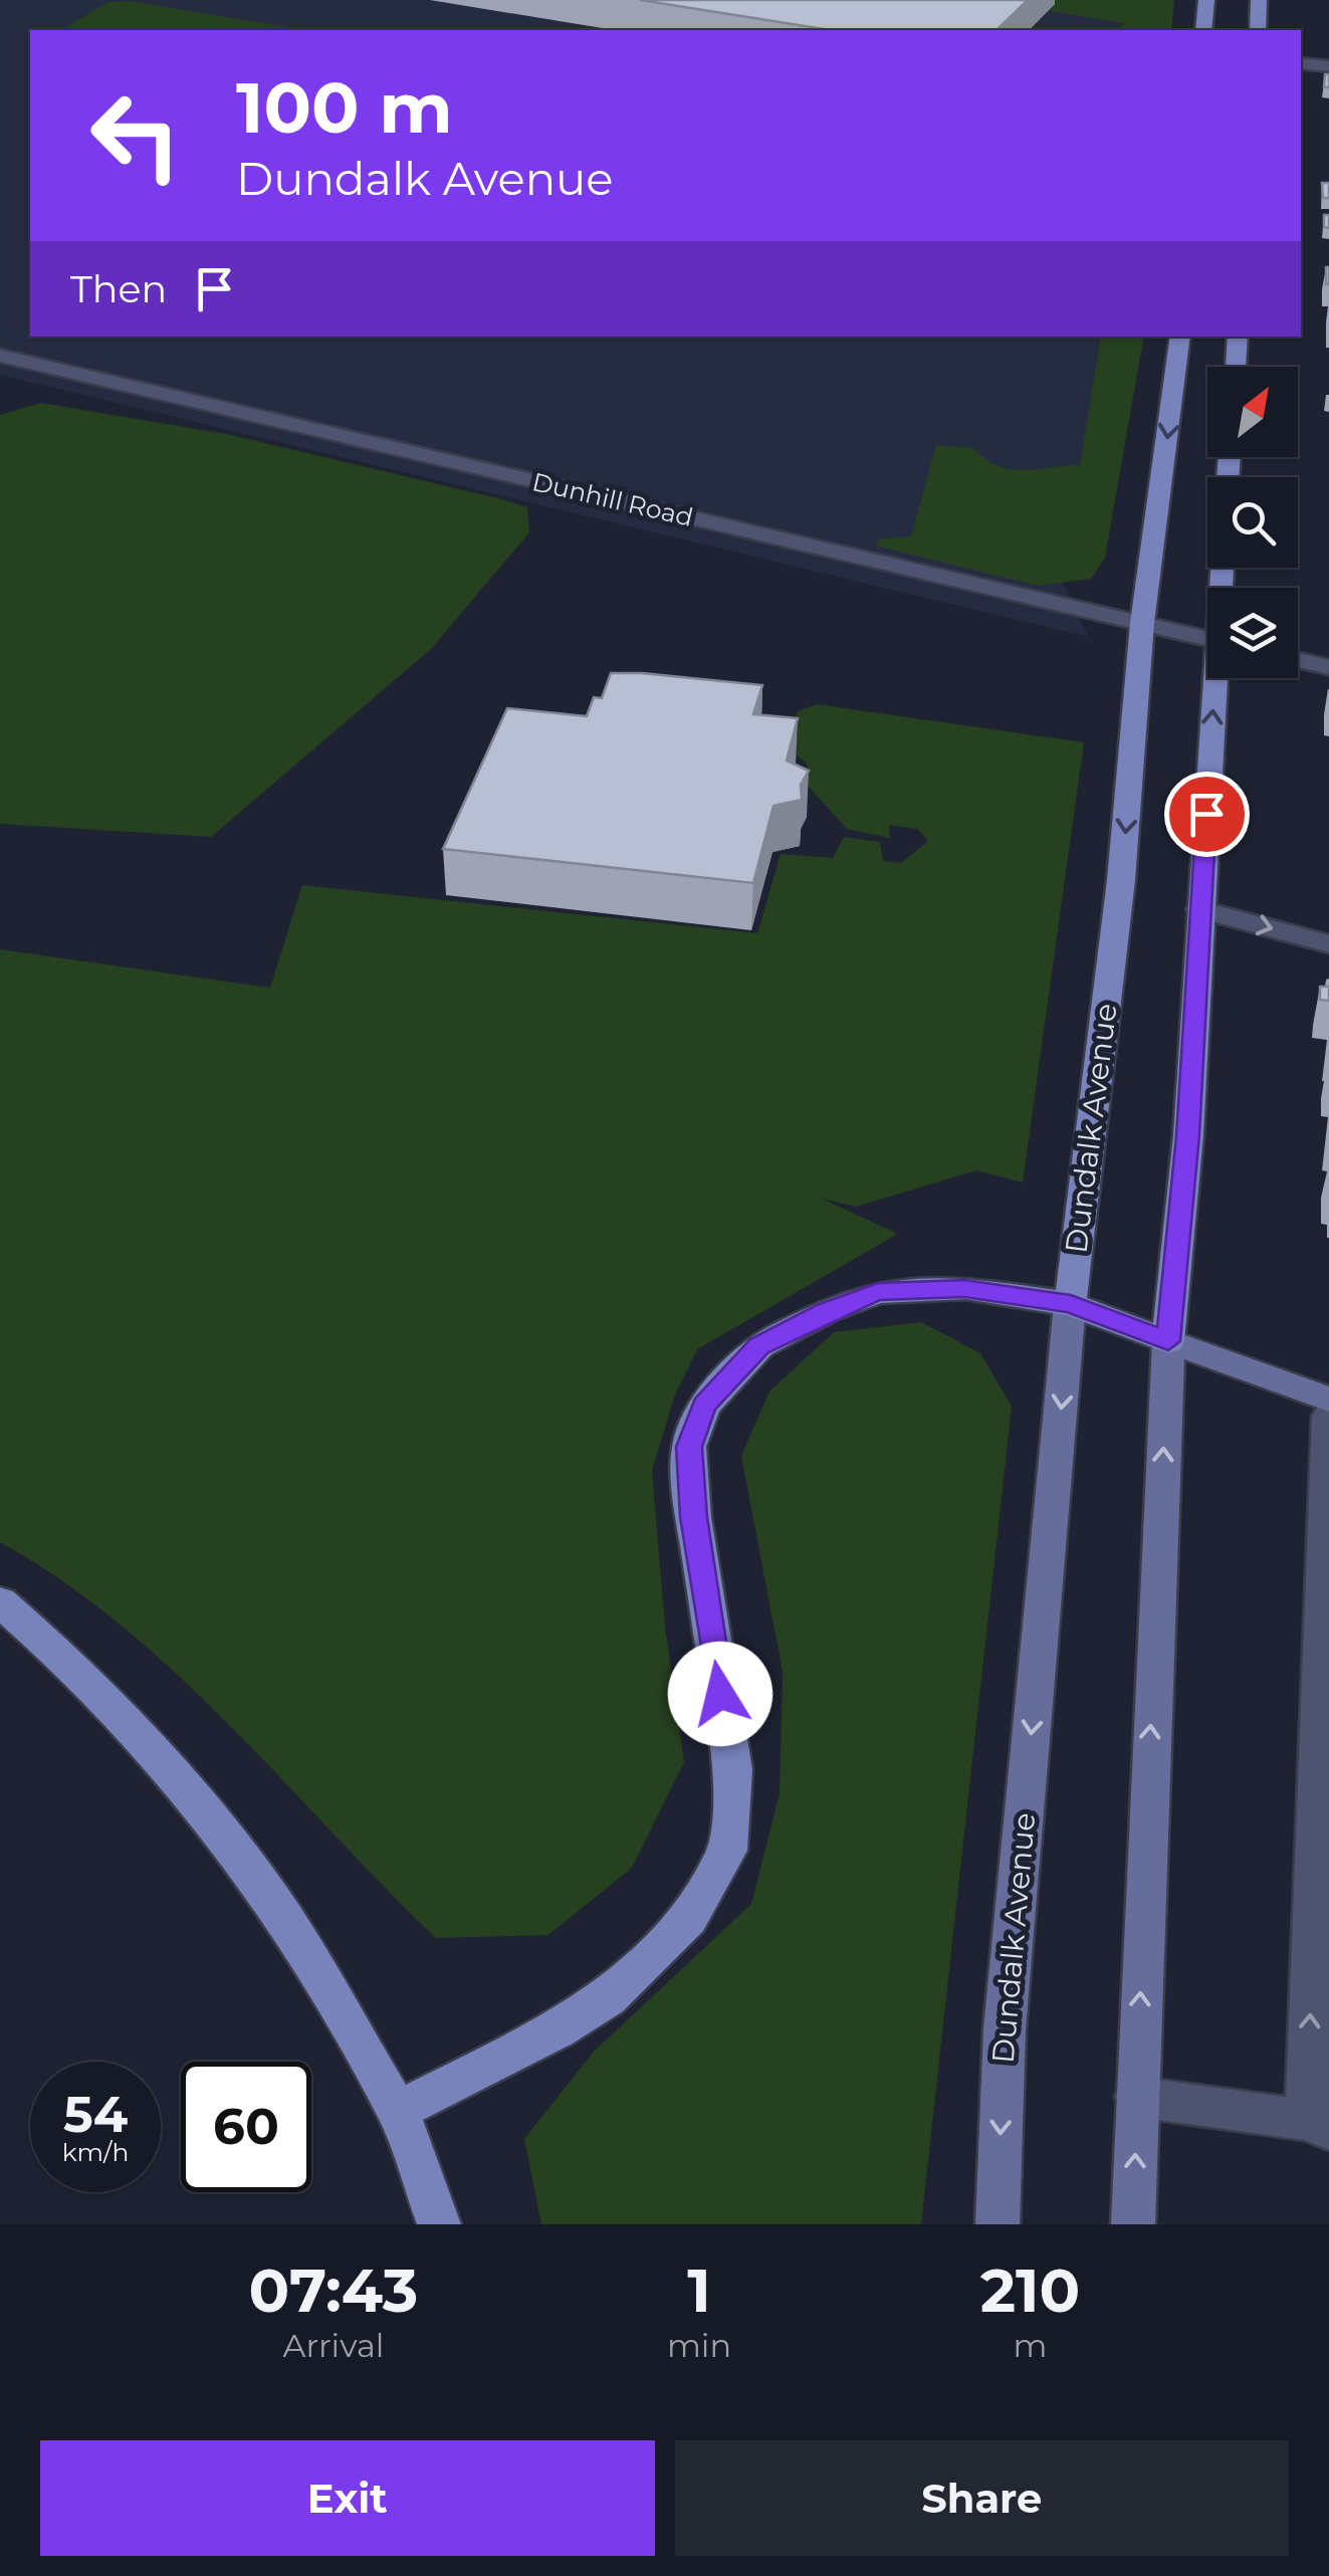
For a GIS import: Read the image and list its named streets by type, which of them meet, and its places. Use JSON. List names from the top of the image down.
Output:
{
  "streets": {
    "main road": ["Dundalk Avenue"],
    "street": ["Dunhill Road"]
  },
  "crossings": [
    ["Dunhill Road", "Dundalk Avenue"]
  ],
  "north": "top right",
  "page": {
    "turn": ["100 m", "Dundalk Avenue"],
    "then": "Then",
    "speed": "54 km/h",
    "limit": "60",
    "eta": [
      "07:43",
      "Arrival",
      "1",
      "min",
      "210",
      "m"
    ],
    "buttons": ["Exit", "Share"]
  }
}
